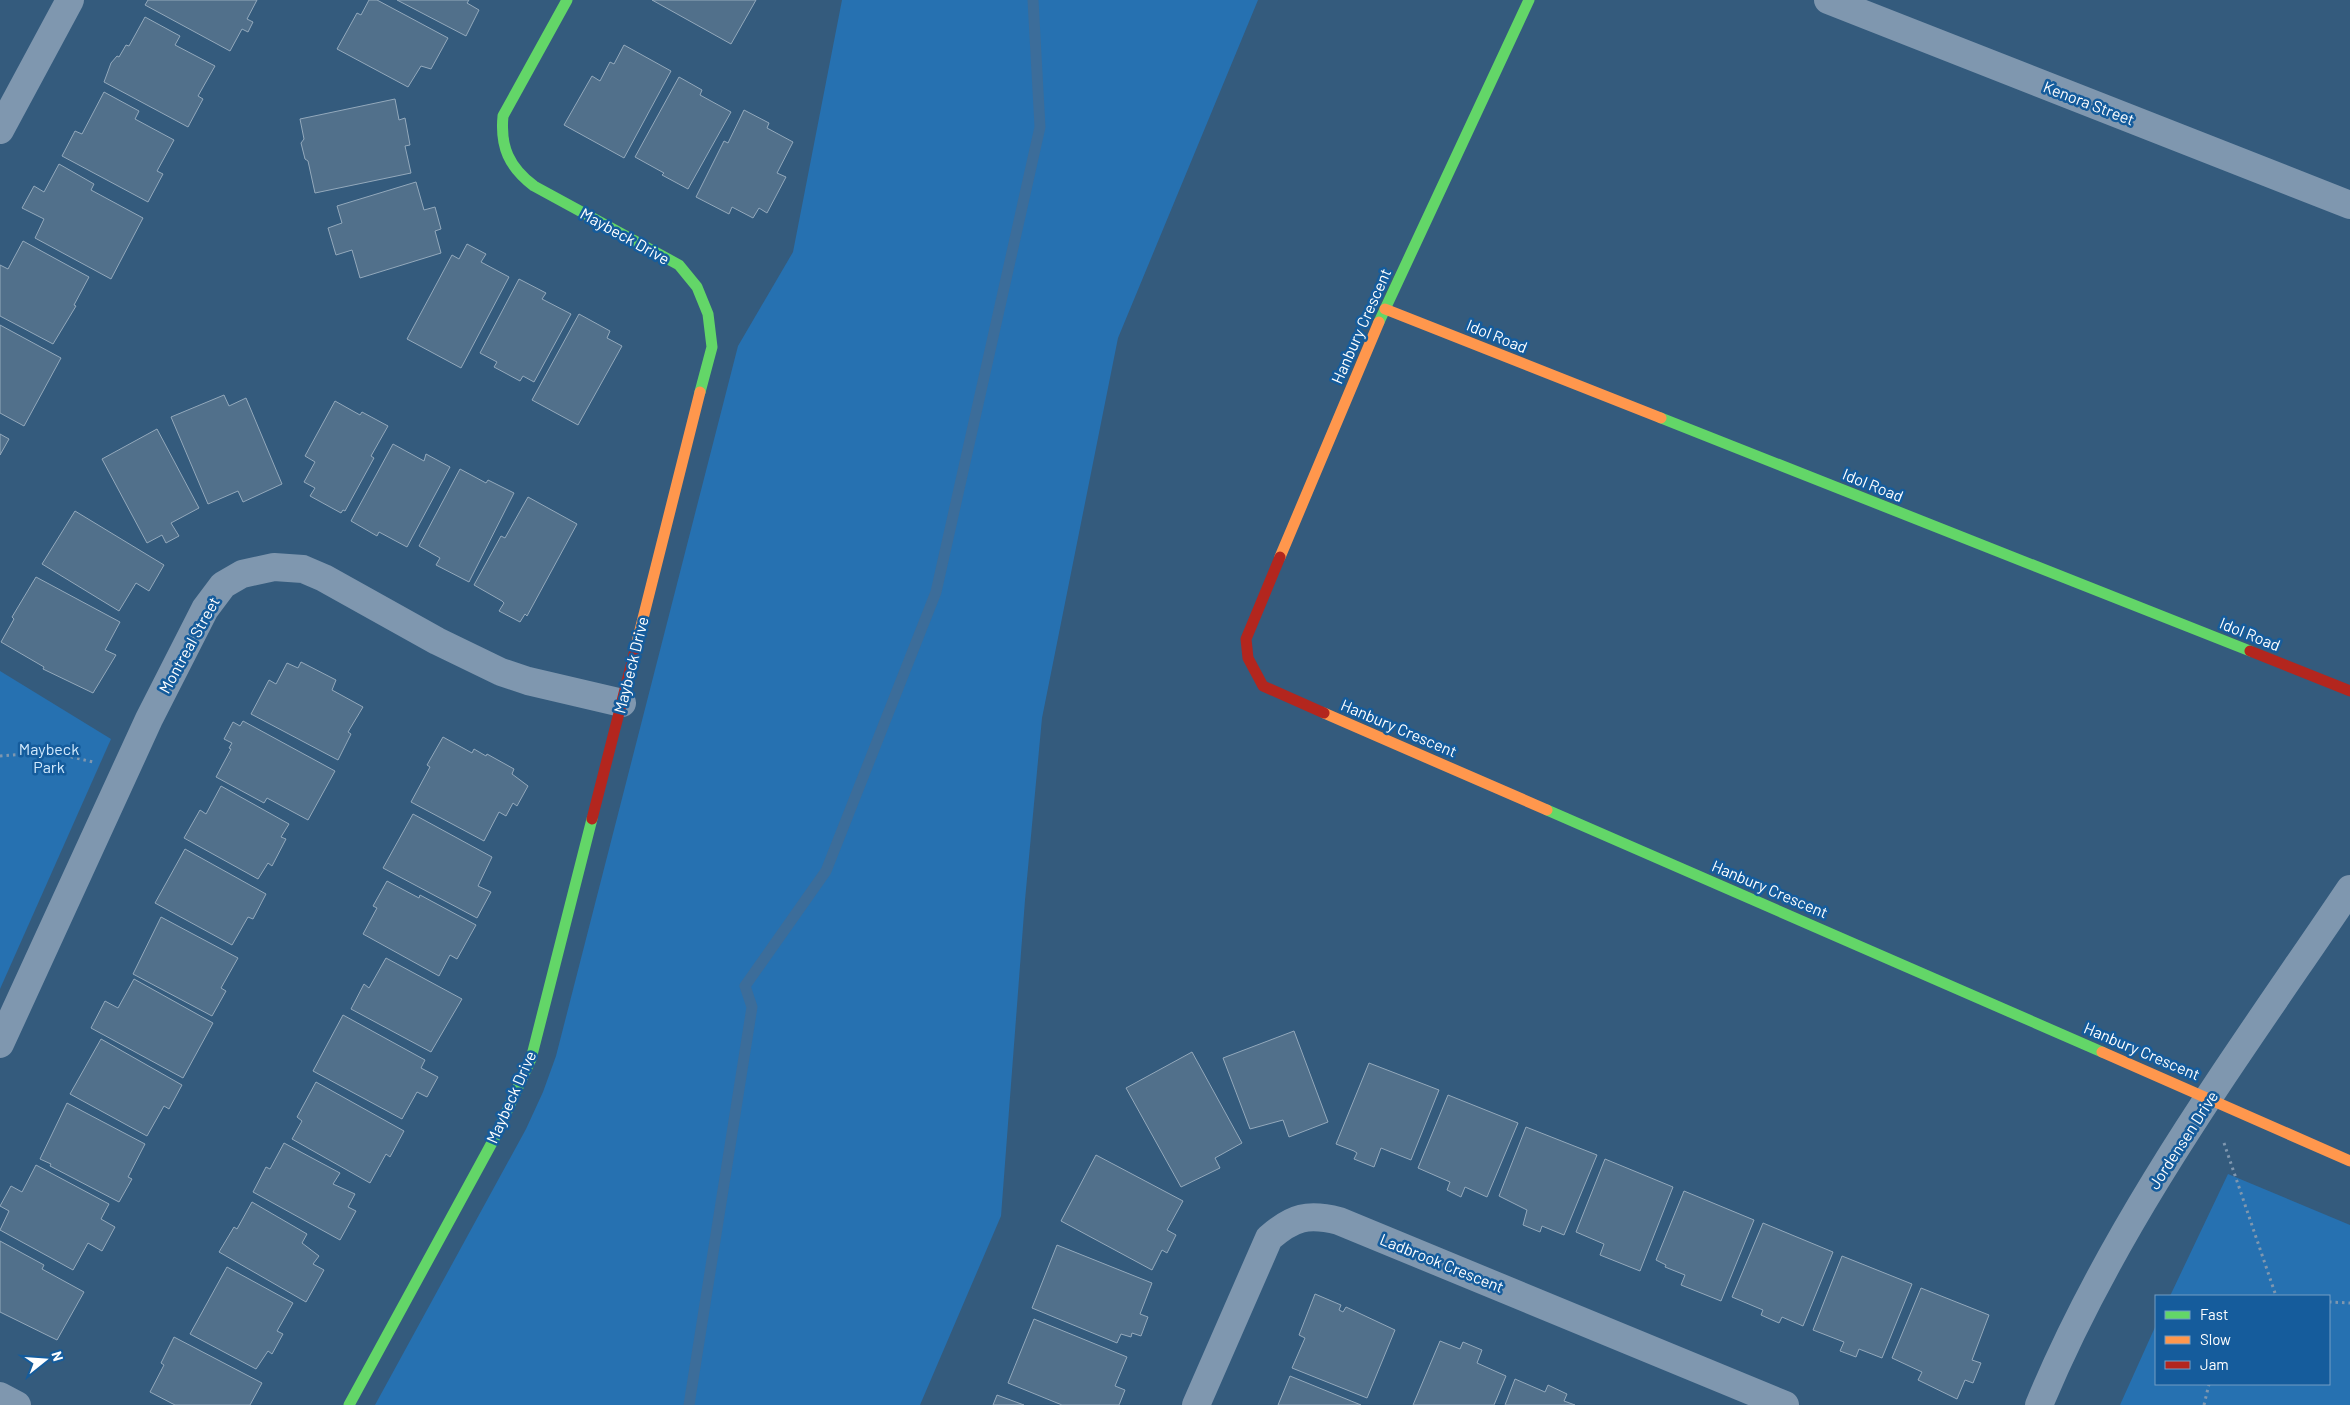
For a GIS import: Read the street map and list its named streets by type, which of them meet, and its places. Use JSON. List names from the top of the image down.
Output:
{
  "streets": {
    "street": [
      "Kenora Street",
      "Maybeck Drive",
      "Hanbury Crescent",
      "Idol Road",
      "Montreal Street",
      "Jordensen Drive",
      "Ladbrook Crescent"
    ]
  },
  "crossings": [
    ["Maybeck Drive", "Montreal Street"],
    ["Hanbury Crescent", "Idol Road"],
    ["Hanbury Crescent", "Jordensen Drive"]
  ],
  "parks": ["Maybeck Park"],
  "legend": ["Fast", "Slow", "Jam"],
  "north": "right"
}
